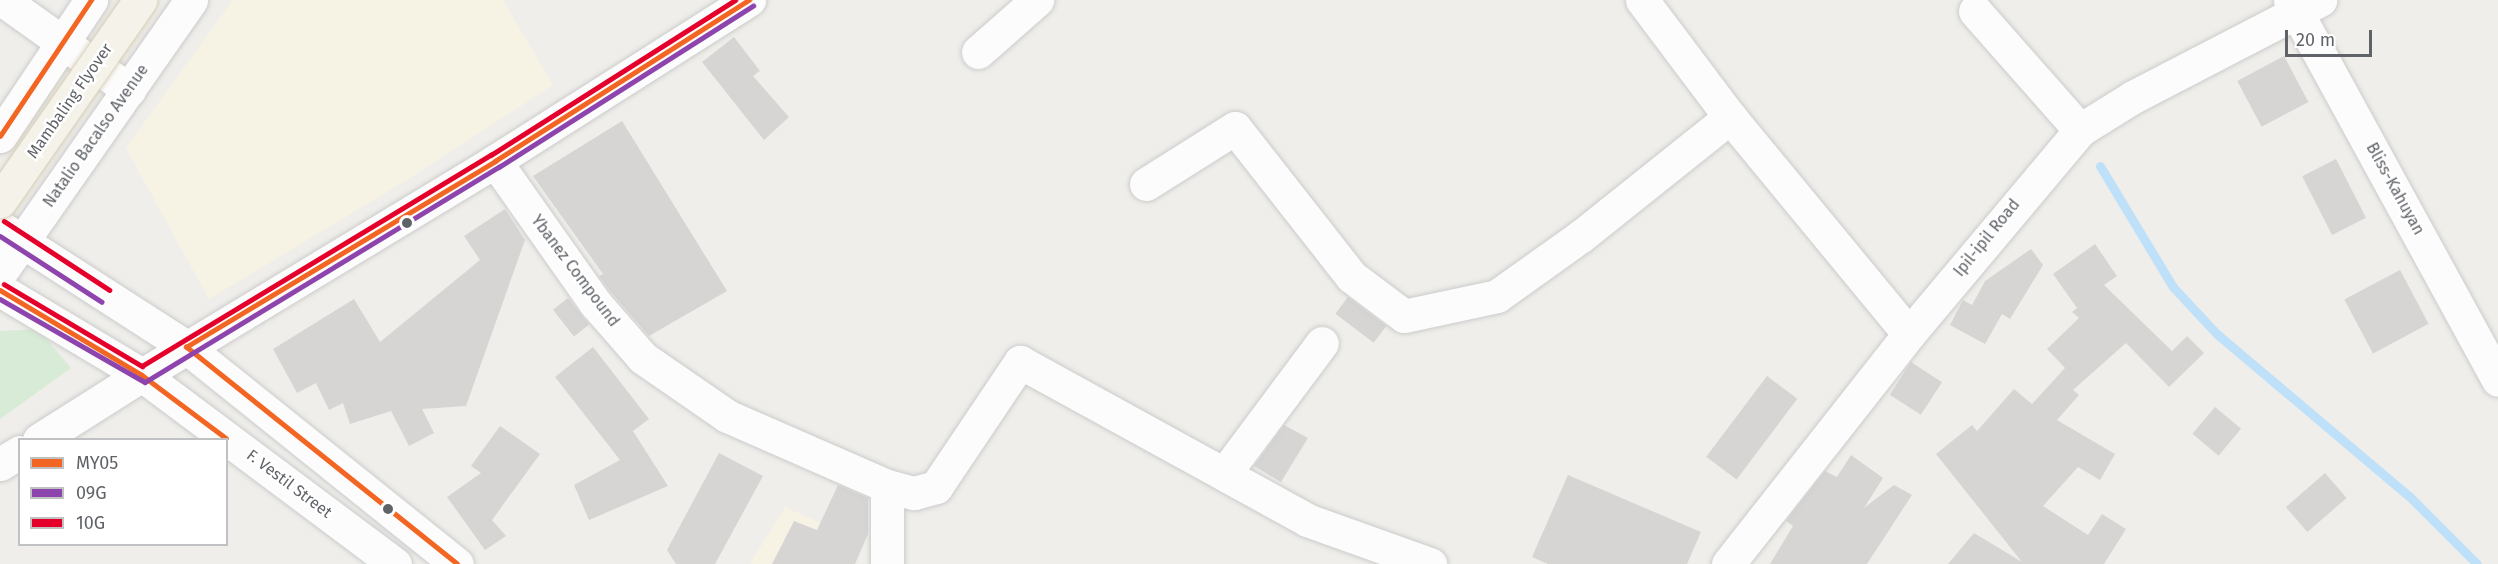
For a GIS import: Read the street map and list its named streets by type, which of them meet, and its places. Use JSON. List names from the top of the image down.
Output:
{
  "streets": {
    "main road": ["Mambaling Flyover"],
    "street": [
      "Natalio Bacalso Avenue",
      "Bliss-Kahuyan",
      "Ipil-ipil Road",
      "Ybanez Compound",
      "F. Vestil Street"
    ]
  },
  "crossings": [
    ["Bliss-Kahuyan", "Ipil-ipil Road"]
  ],
  "lines": ["transit line MY05", "transit line 10G", "transit line 09G"],
  "legend": ["MY05", "09G", "10G"],
  "scale_bar": "20 m"
}
